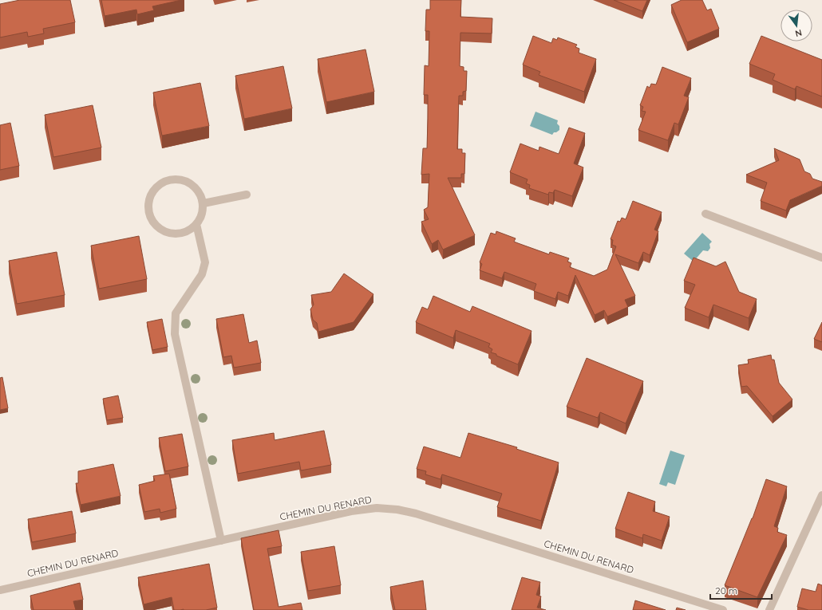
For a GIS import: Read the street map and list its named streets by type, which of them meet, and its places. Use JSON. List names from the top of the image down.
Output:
{
  "streets": {
    "street": ["CHEMIN DU RENARD"]
  },
  "scale_bar": "20 m",
  "north": "bottom"
}
